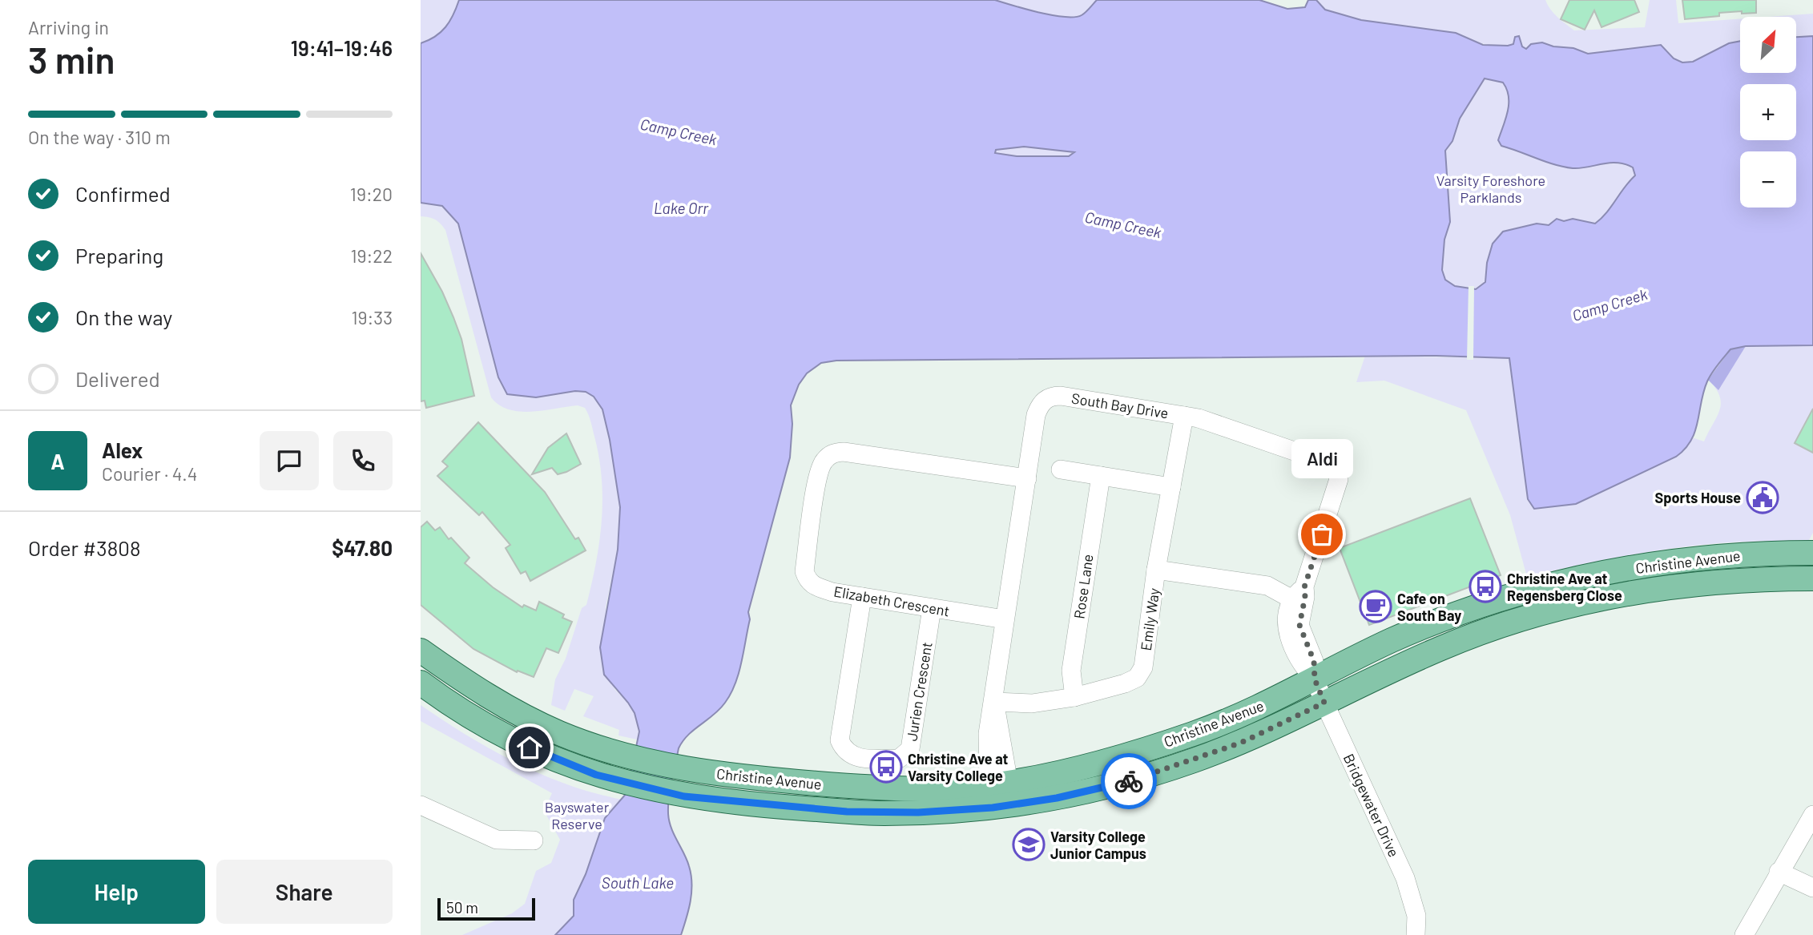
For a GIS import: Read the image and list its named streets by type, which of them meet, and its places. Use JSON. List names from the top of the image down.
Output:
{
  "streets": {
    "main road": ["Christine Avenue"],
    "street": [
      "South Bay Drive",
      "Rose Lane",
      "Elizabeth Crescent",
      "Emily Way",
      "Jurien Crescent",
      "Bridgewater Drive"
    ]
  },
  "crossings": [
    ["South Bay Drive", "Christine Avenue"],
    ["South Bay Drive", "Elizabeth Crescent"],
    ["South Bay Drive", "Emily Way"],
    ["South Bay Drive", "Bridgewater Drive"],
    ["Christine Avenue", "Bridgewater Drive"],
    ["Rose Lane", "Emily Way"],
    ["Elizabeth Crescent", "Jurien Crescent"]
  ],
  "water": ["Camp Creek", "Lake Orr", "South Lake"],
  "parks": ["Varsity Foreshore Parklands", "Bayswater Reserve"],
  "places": {
    "public building": ["Sports House"],
    "other": ["Aldi"],
    "bus stop": ["Christine Ave at Regensberg Close", "Christine Ave at Varsity College"],
    "cafe": ["Cafe on South Bay"],
    "school or university": ["Varsity College Junior Campus"]
  },
  "scale_bar": "50 m",
  "north": "top right",
  "page": {
    "heading": ["3 min", "Arriving in", "19:41–19:46"],
    "panel": [
      "Alex",
      "Courier · 4.4",
      "Order #3808",
      "$47.80"
    ],
    "map_buttons": ["+", "−"],
    "bar": "On the way · 310 m",
    "list": [
      ["Confirmed", "19:20"],
      ["Preparing", "19:22"],
      ["On the way", "19:33"],
      "Delivered"
    ],
    "round": "A",
    "bubble": "Aldi",
    "buttons": ["Help", "Share"],
    "scale": "50 m"
  }
}
